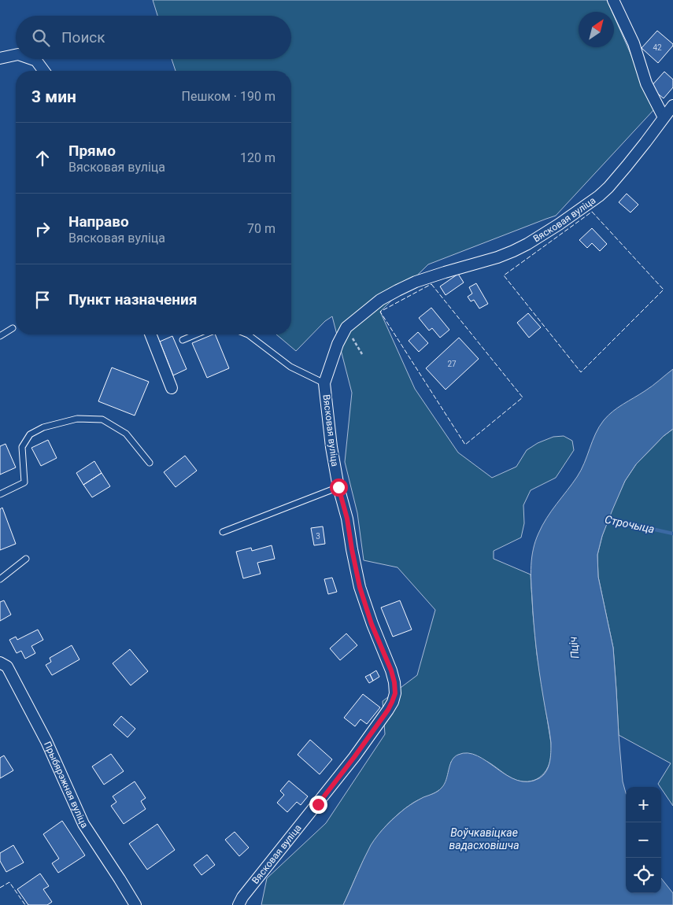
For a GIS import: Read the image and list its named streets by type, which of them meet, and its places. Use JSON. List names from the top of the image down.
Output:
{
  "streets": {
    "street": ["Вясковая вуліца", "Прыбярэжная вуліца"]
  },
  "water": ["Строчыца", "Пціч", "Воўчкавіцкае вадасховішча"],
  "house_numbers": ["42", "27", "3"],
  "north": "top right",
  "page": {
    "search": "Поиск",
    "heading": ["3 мин", "Пешком · 190 m"],
    "list": [
      ["Прямо", "Вясковая вуліца", "120 m"],
      ["Направо", "Вясковая вуліца", "70 m"],
      "Пункт назначения"
    ],
    "map_buttons": ["+", "−"]
  }
}
